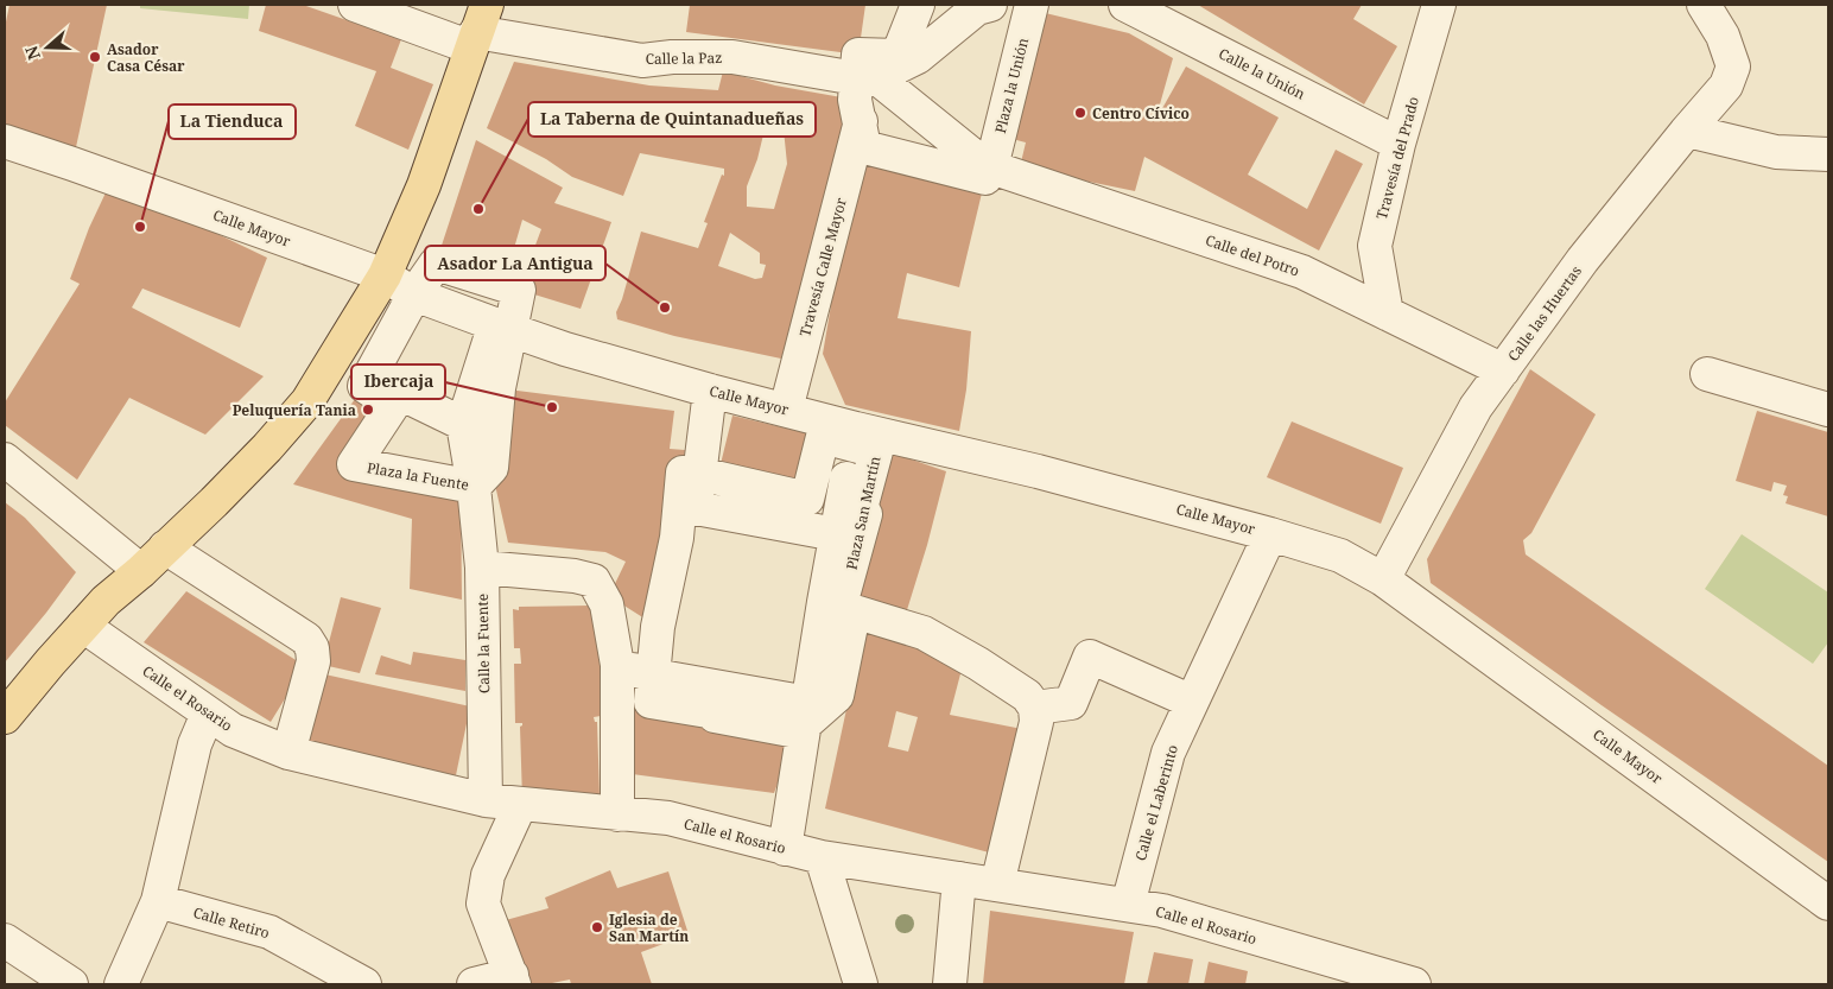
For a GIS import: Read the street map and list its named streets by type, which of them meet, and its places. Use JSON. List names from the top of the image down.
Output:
{
  "streets": {
    "street": [
      "Calle la Paz",
      "Calle la Unión",
      "Plaza la Unión",
      "Travesía del Prado",
      "Calle Mayor",
      "Calle del Potro",
      "Travesía Calle Mayor",
      "Calle las Huertas",
      "Plaza la Fuente",
      "Plaza San Martín",
      "Calle la Fuente",
      "Calle el Rosario",
      "Calle el Laberinto",
      "Calle Retiro"
    ]
  },
  "crossings": [
    ["Calle la Unión", "Travesía del Prado"],
    ["Plaza la Unión", "Calle del Potro"],
    ["Travesía del Prado", "Calle del Potro"],
    ["Calle Mayor", "Travesía Calle Mayor"],
    ["Calle Mayor", "Calle las Huertas"],
    ["Calle Mayor", "Plaza la Fuente"],
    ["Calle Mayor", "Plaza San Martín"],
    ["Calle Mayor", "Calle el Laberinto"],
    ["Calle del Potro", "Calle las Huertas"],
    ["Plaza la Fuente", "Calle la Fuente"],
    ["Calle la Fuente", "Calle el Rosario"],
    ["Calle el Rosario", "Calle el Laberinto"]
  ],
  "places": [
    "Asador Casa César",
    "Centro Cívico",
    "La Taberna de Quintanadueñas",
    "La Tienduca",
    "Asador La Antigua",
    "Ibercaja",
    "Peluquería Tania",
    "Iglesia de San Martín"
  ],
  "north": "left"
}
